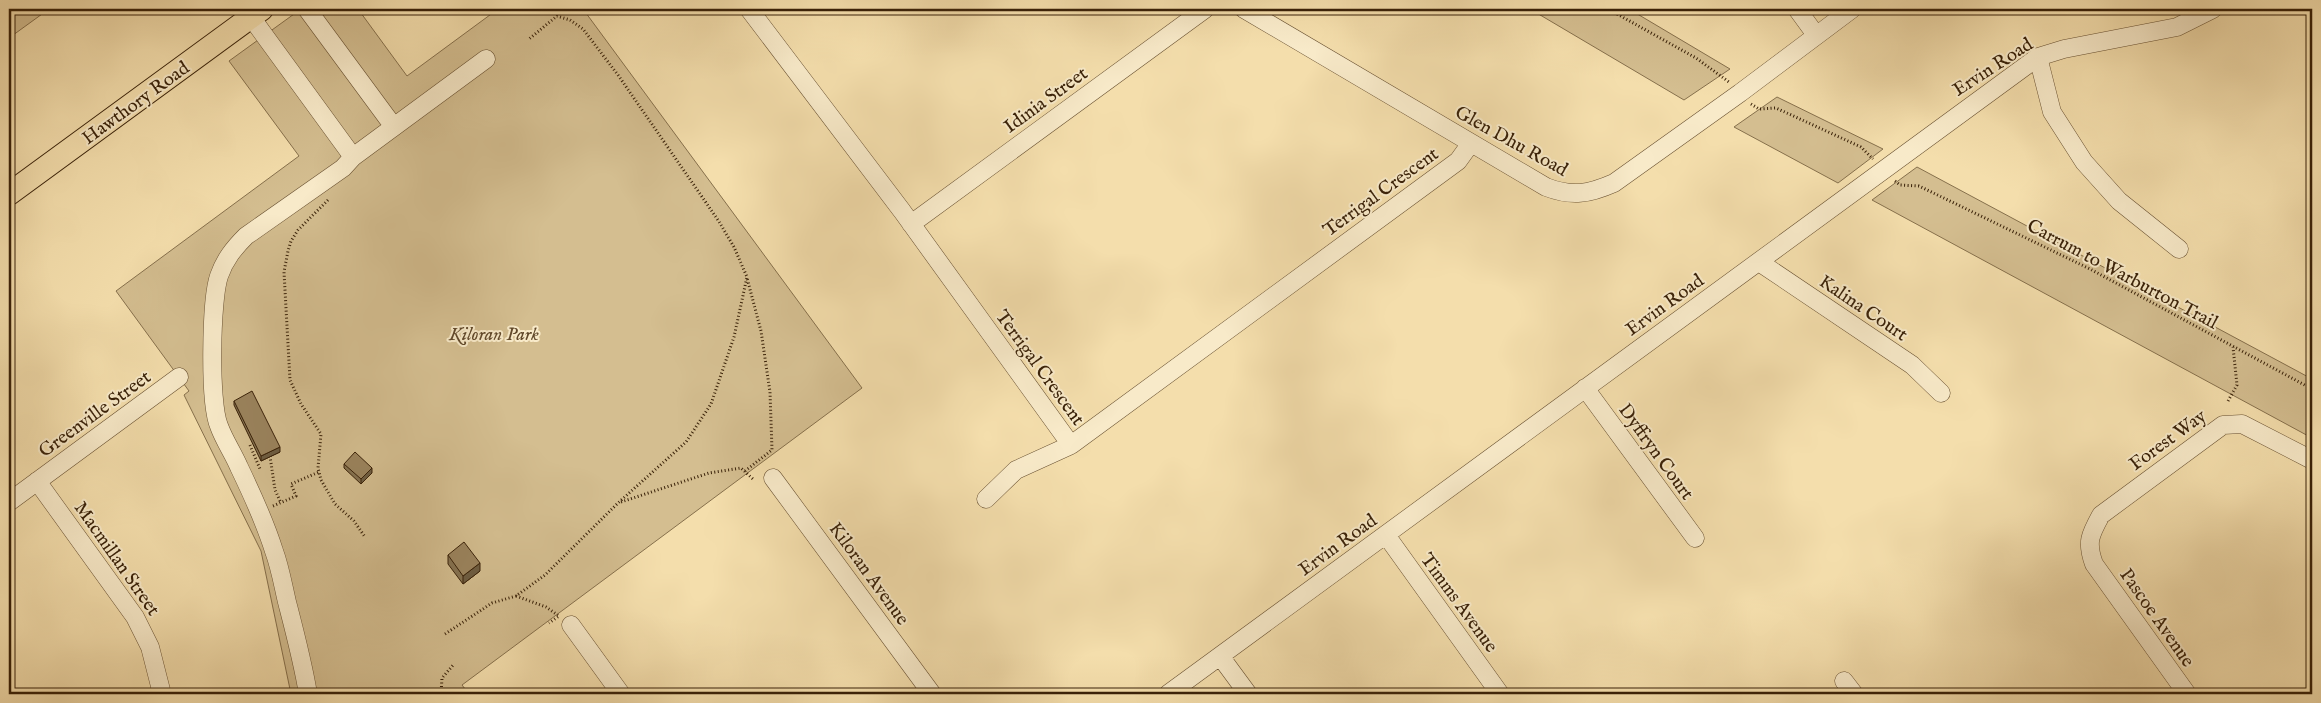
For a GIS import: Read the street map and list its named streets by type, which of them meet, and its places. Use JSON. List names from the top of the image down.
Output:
{
  "streets": {
    "main road": ["Hawthory Road"],
    "street": [
      "Ervin Road",
      "Idinia Street",
      "Glen Dhu Road",
      "Terrigal Crescent",
      "Kalina Court",
      "Greenville Street",
      "Forest Way",
      "Dyffryn Court",
      "Macmillan Street",
      "Kiloran Avenue",
      "Timms Avenue",
      "Pascoe Avenue"
    ],
    "path": ["Carrum to Warburton Trail"]
  },
  "crossings": [
    ["Ervin Road", "Kalina Court"],
    ["Ervin Road", "Dyffryn Court"],
    ["Ervin Road", "Timms Avenue"],
    ["Idinia Street", "Terrigal Crescent"],
    ["Glen Dhu Road", "Terrigal Crescent"],
    ["Greenville Street", "Macmillan Street"],
    ["Forest Way", "Pascoe Avenue"]
  ],
  "parks": ["Kiloran Park"]
}
